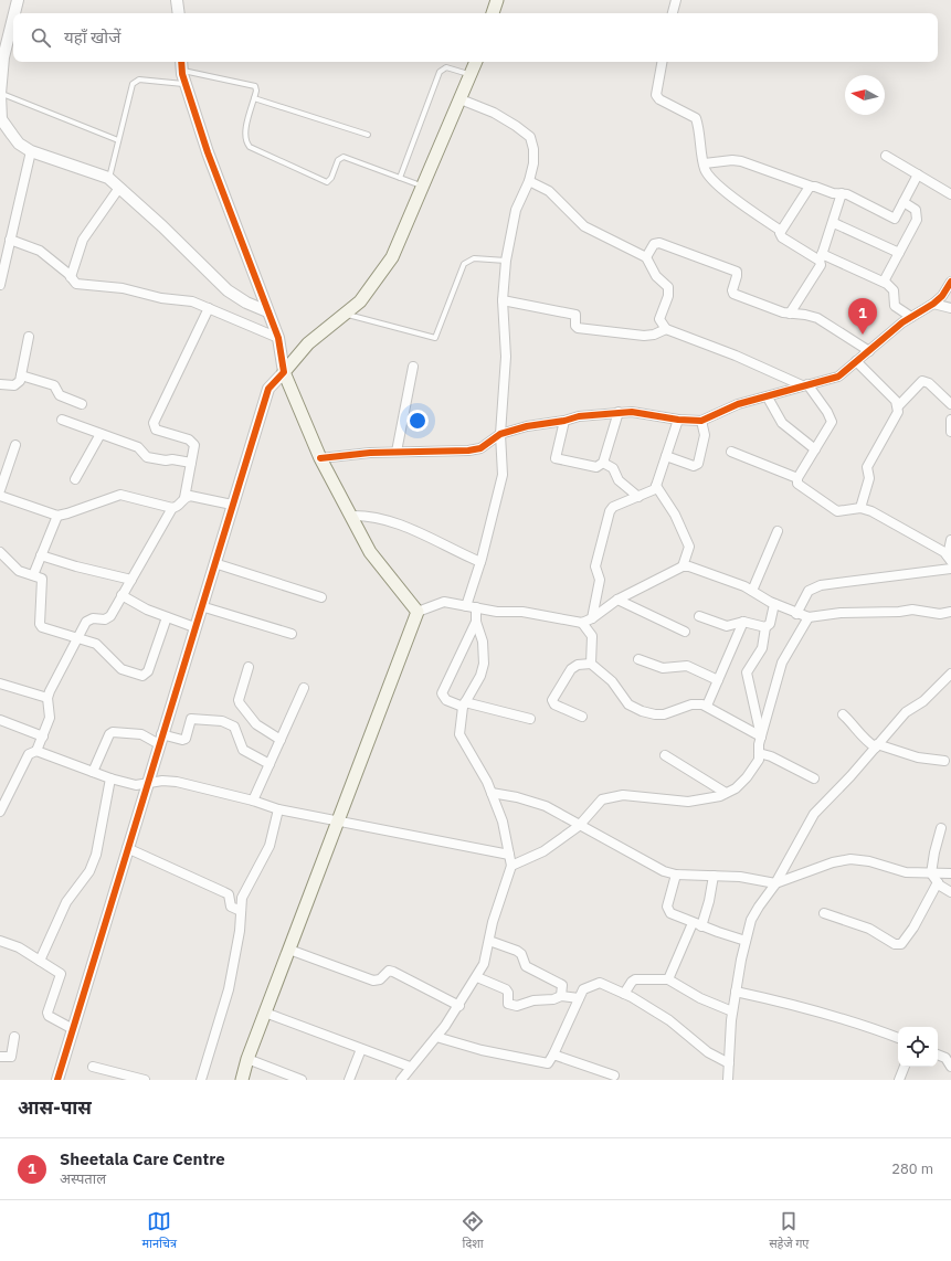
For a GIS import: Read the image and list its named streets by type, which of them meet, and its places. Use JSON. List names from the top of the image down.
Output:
{
  "north": "left",
  "page": {
    "search": "यहाँ खोजें",
    "pins": "1",
    "heading": "आस-पास",
    "list": [
      {
        "mark": "1",
        "name": "Sheetala Care Centre",
        "note": "अस्पताल",
        "value": "280 m"
      }
    ],
    "nav": ["मानचित्र", "दिशा", "सहेजे गए"]
  }
}
